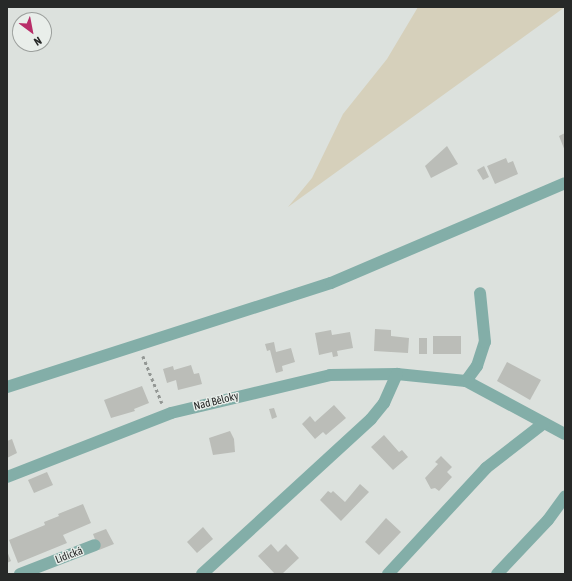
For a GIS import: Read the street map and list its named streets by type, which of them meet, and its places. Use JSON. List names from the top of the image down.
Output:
{
  "streets": {
    "street": ["Nad Běloky", "Lidická"]
  },
  "north": "bottom right"
}
